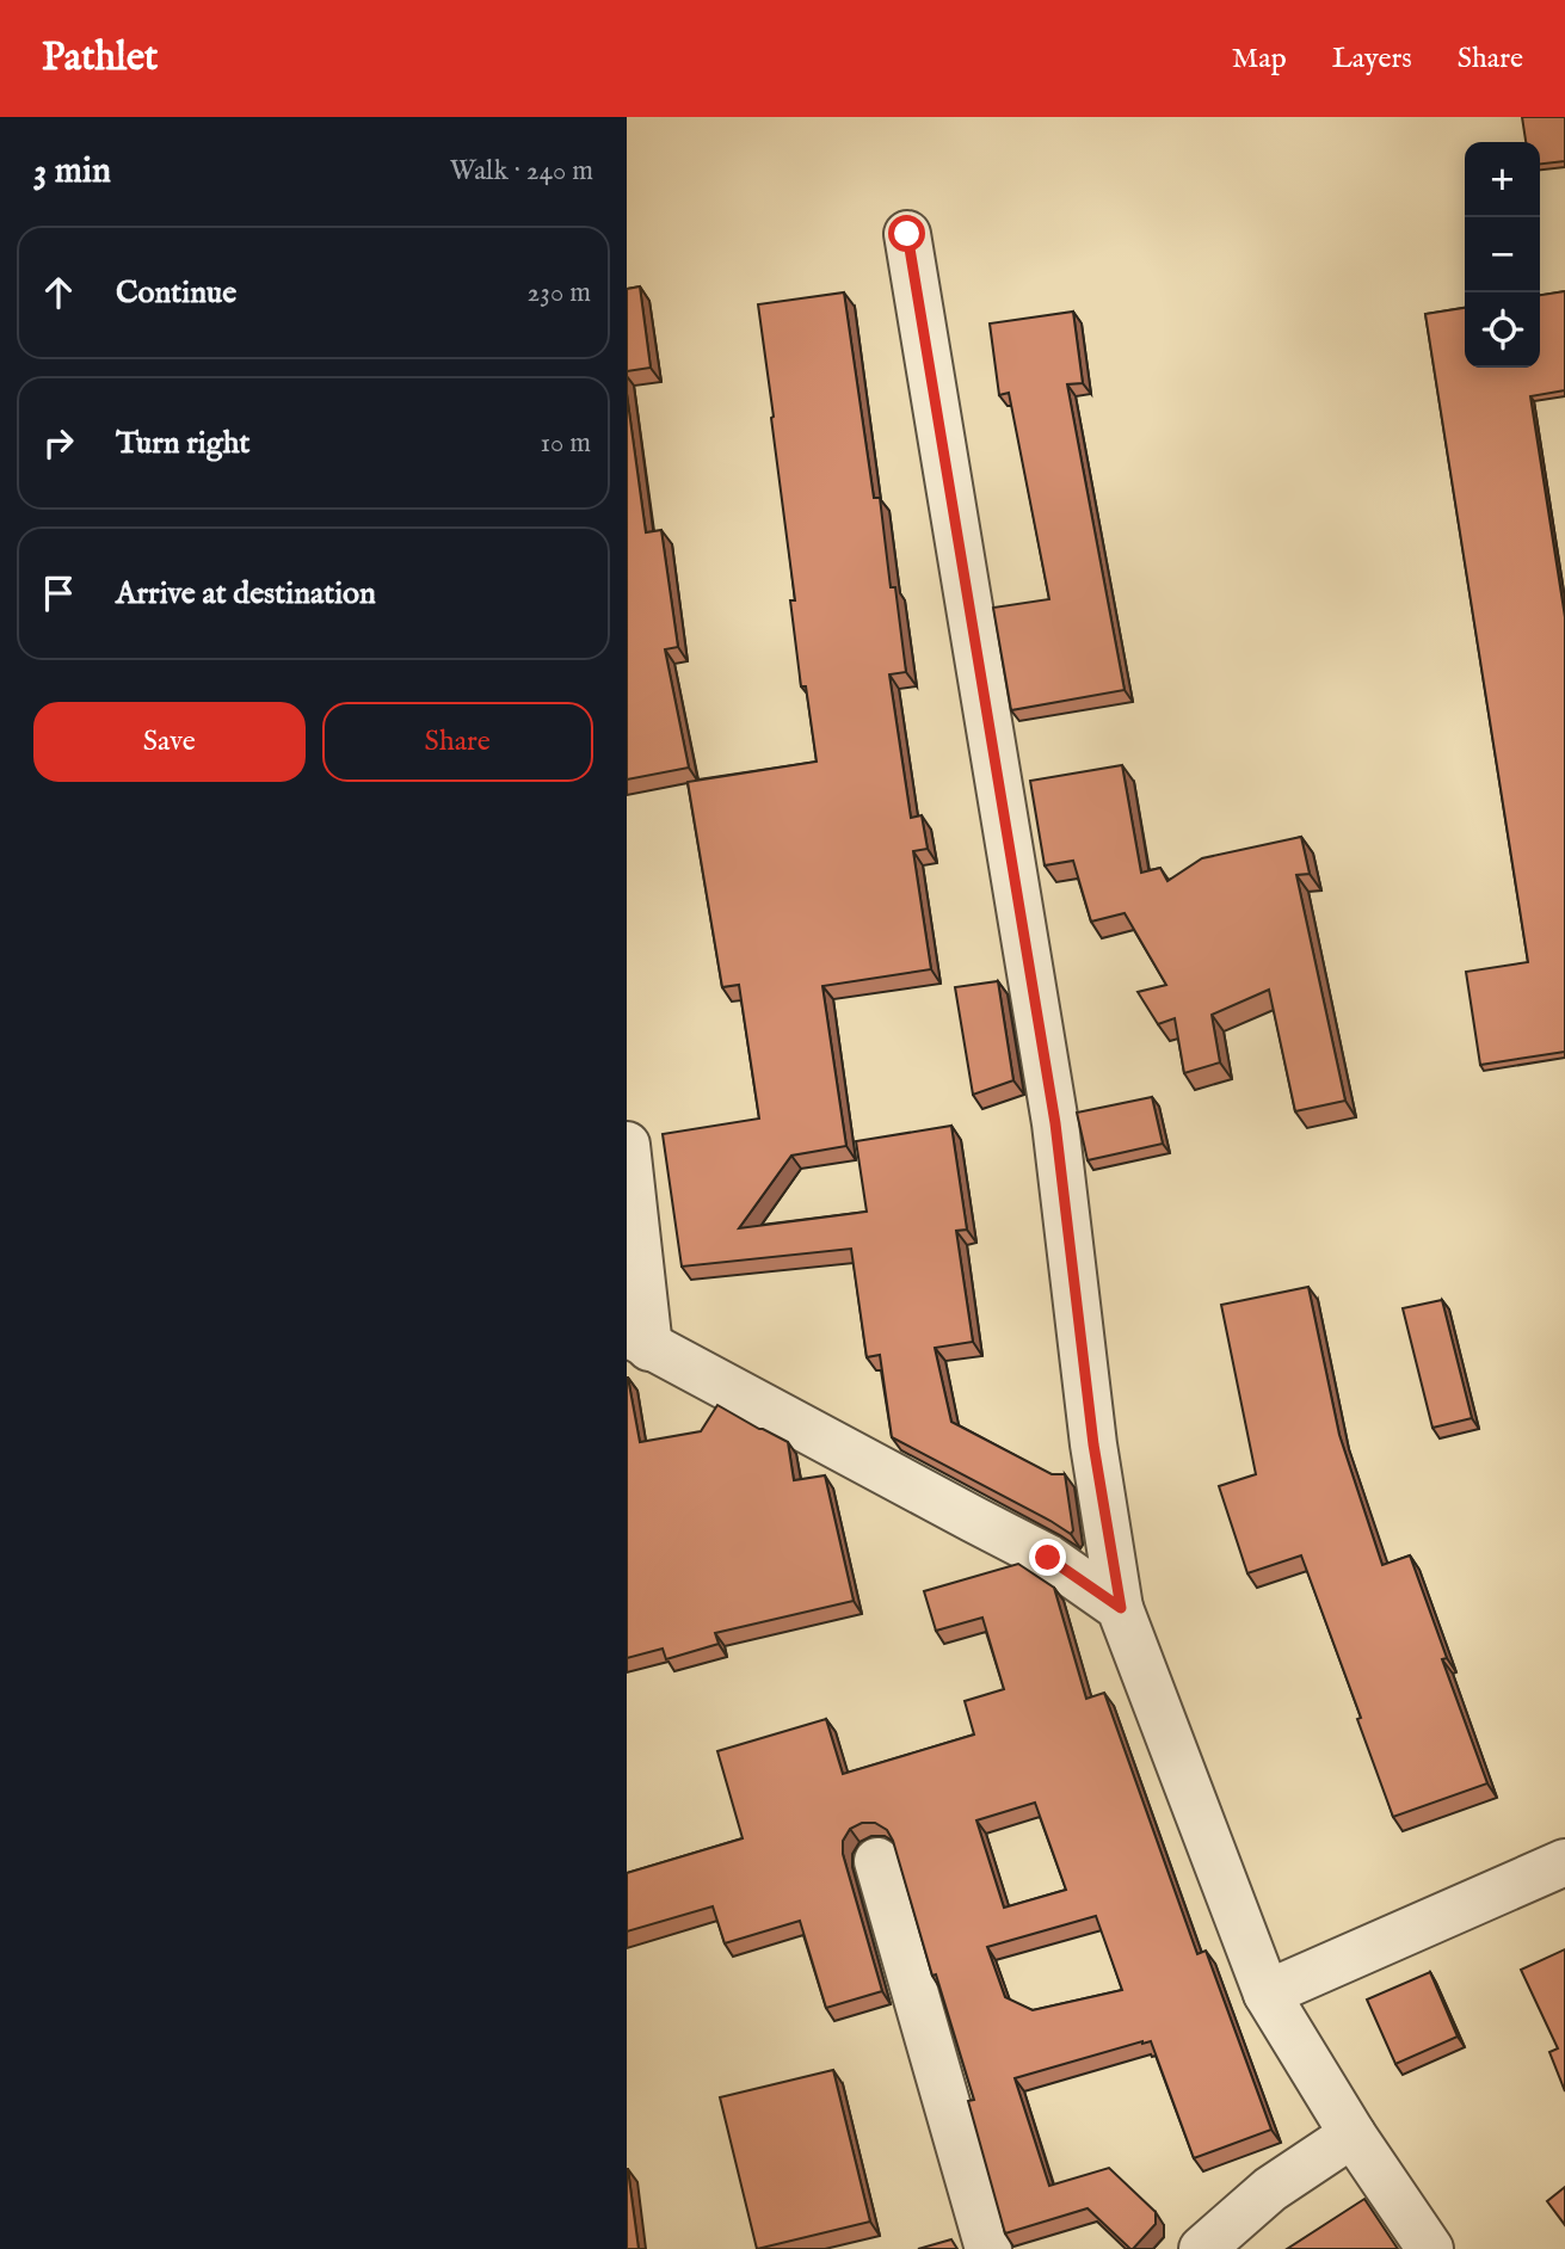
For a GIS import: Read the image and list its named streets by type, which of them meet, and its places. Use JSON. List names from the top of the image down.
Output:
{
  "page": {
    "header": "Pathlet",
    "nav": ["Map", "Layers", "Share"],
    "heading": ["3 min", "Walk · 240 m"],
    "map_buttons": ["+", "−"],
    "list": [
      ["Continue", "230 m"],
      ["Turn right", "10 m"],
      "Arrive at destination"
    ],
    "buttons": ["Save", "Share"]
  }
}
